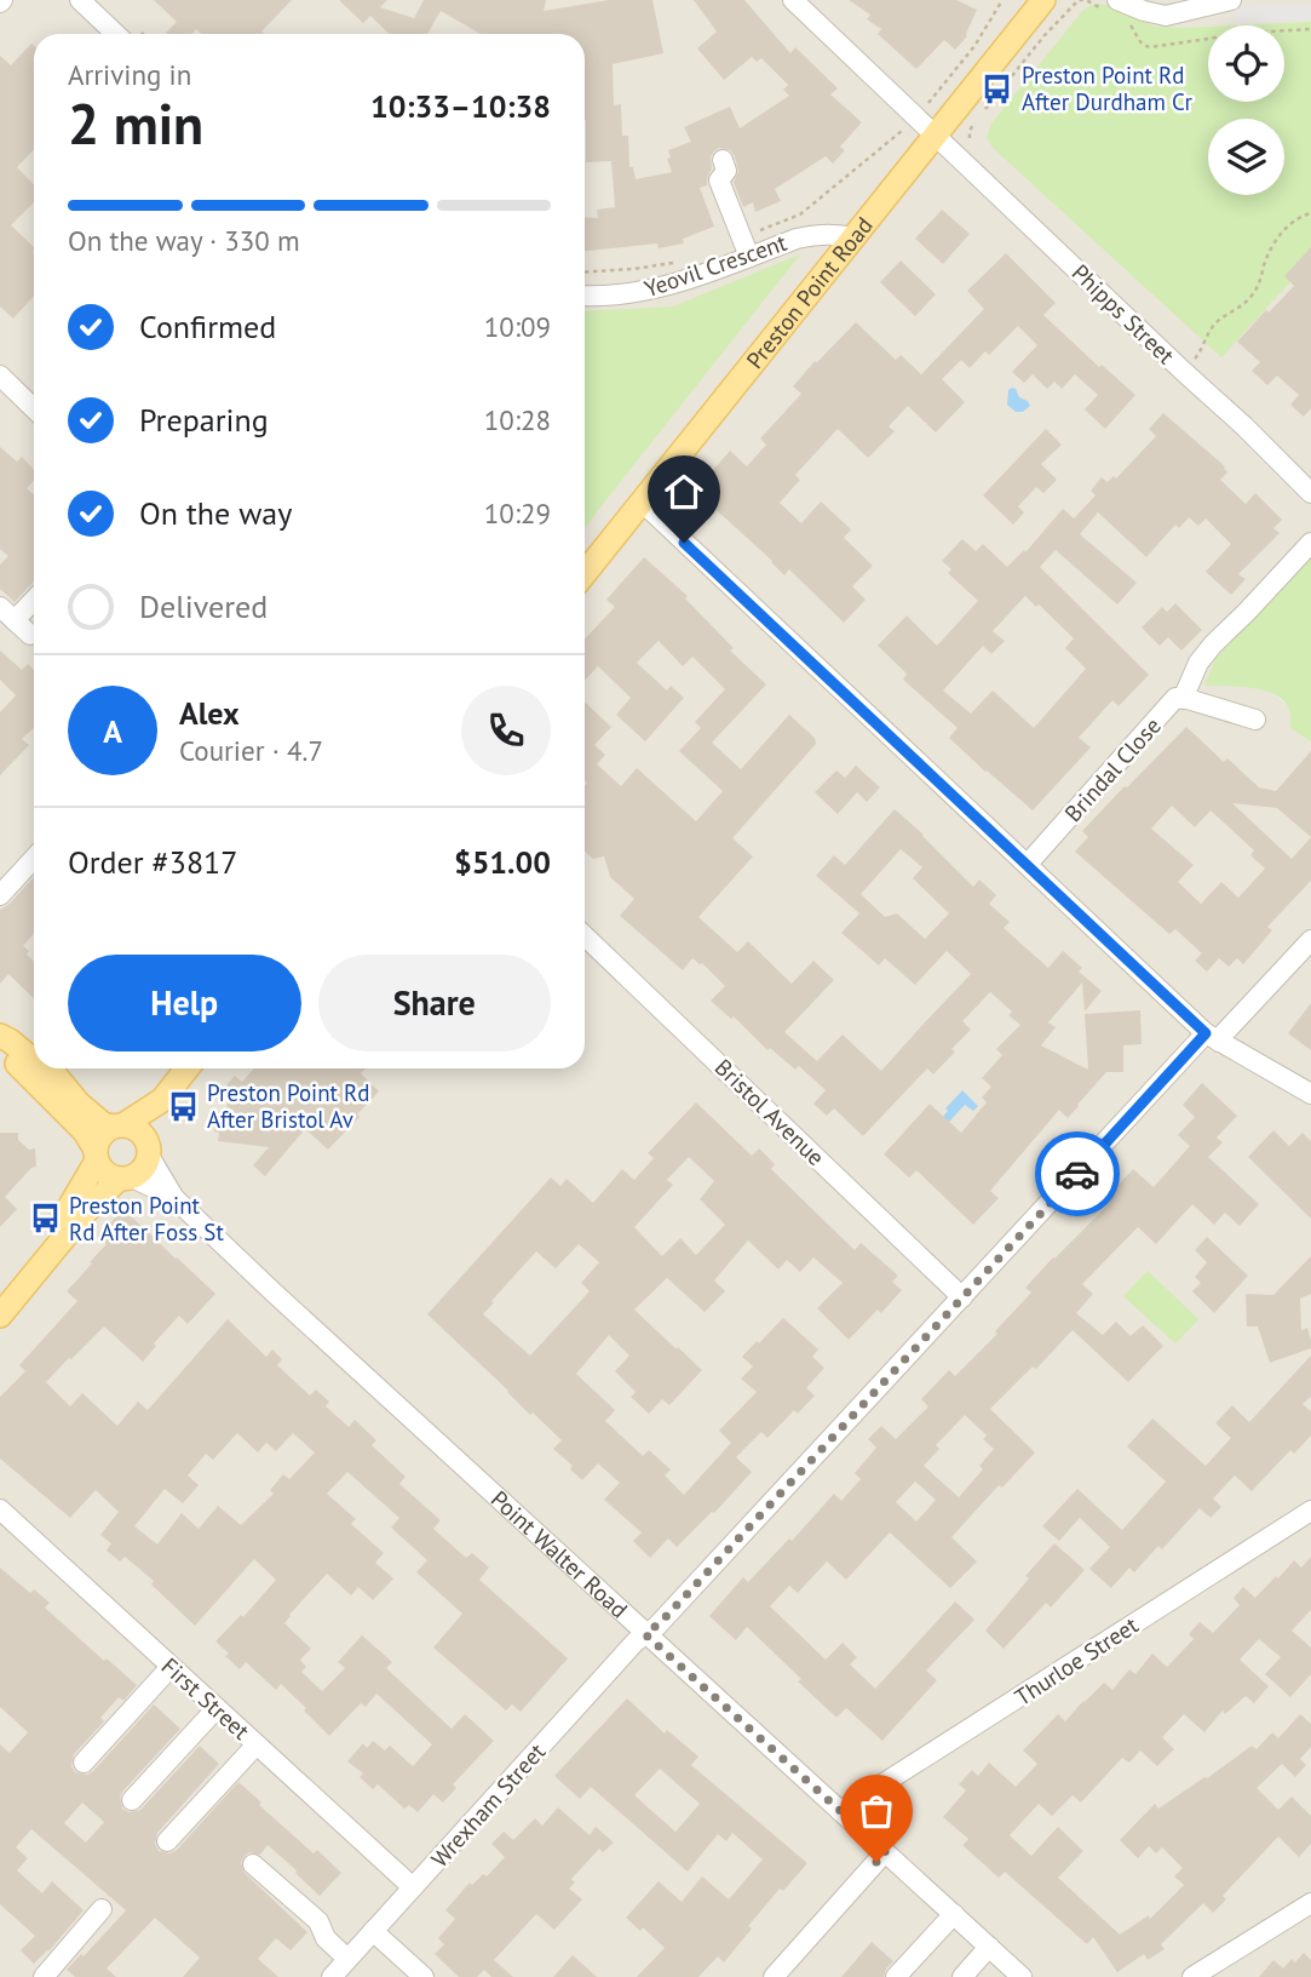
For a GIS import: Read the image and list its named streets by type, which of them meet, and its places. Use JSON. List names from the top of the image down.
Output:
{
  "streets": {
    "main road": ["Preston Point Road", "Point Walter Road"],
    "street": [
      "Yeovil Crescent",
      "Phipps Street",
      "Brindal Close",
      "Bristol Avenue",
      "Thurloe Street",
      "First Street",
      "Wrexham Street"
    ]
  },
  "crossings": [
    ["Yeovil Crescent", "Preston Point Road"],
    ["Preston Point Road", "Phipps Street"],
    ["Bristol Avenue", "Wrexham Street"],
    ["Point Walter Road", "Thurloe Street"],
    ["Point Walter Road", "Wrexham Street"],
    ["First Street", "Wrexham Street"]
  ],
  "places": {
    "bus stop": ["Preston Point Rd After Durdham Cr", "Preston Point Rd After Bristol Av", "Preston Point Rd After Foss St"]
  },
  "page": {
    "heading": ["2 min", "Arriving in", "10:33–10:38"],
    "panel": [
      "Alex",
      "Courier · 4.7",
      "Order #3817",
      "$51.00"
    ],
    "bar": "On the way · 330 m",
    "list": [
      ["Confirmed", "10:09"],
      ["Preparing", "10:28"],
      ["On the way", "10:29"],
      "Delivered"
    ],
    "round": "A",
    "buttons": ["Help", "Share"]
  }
}
